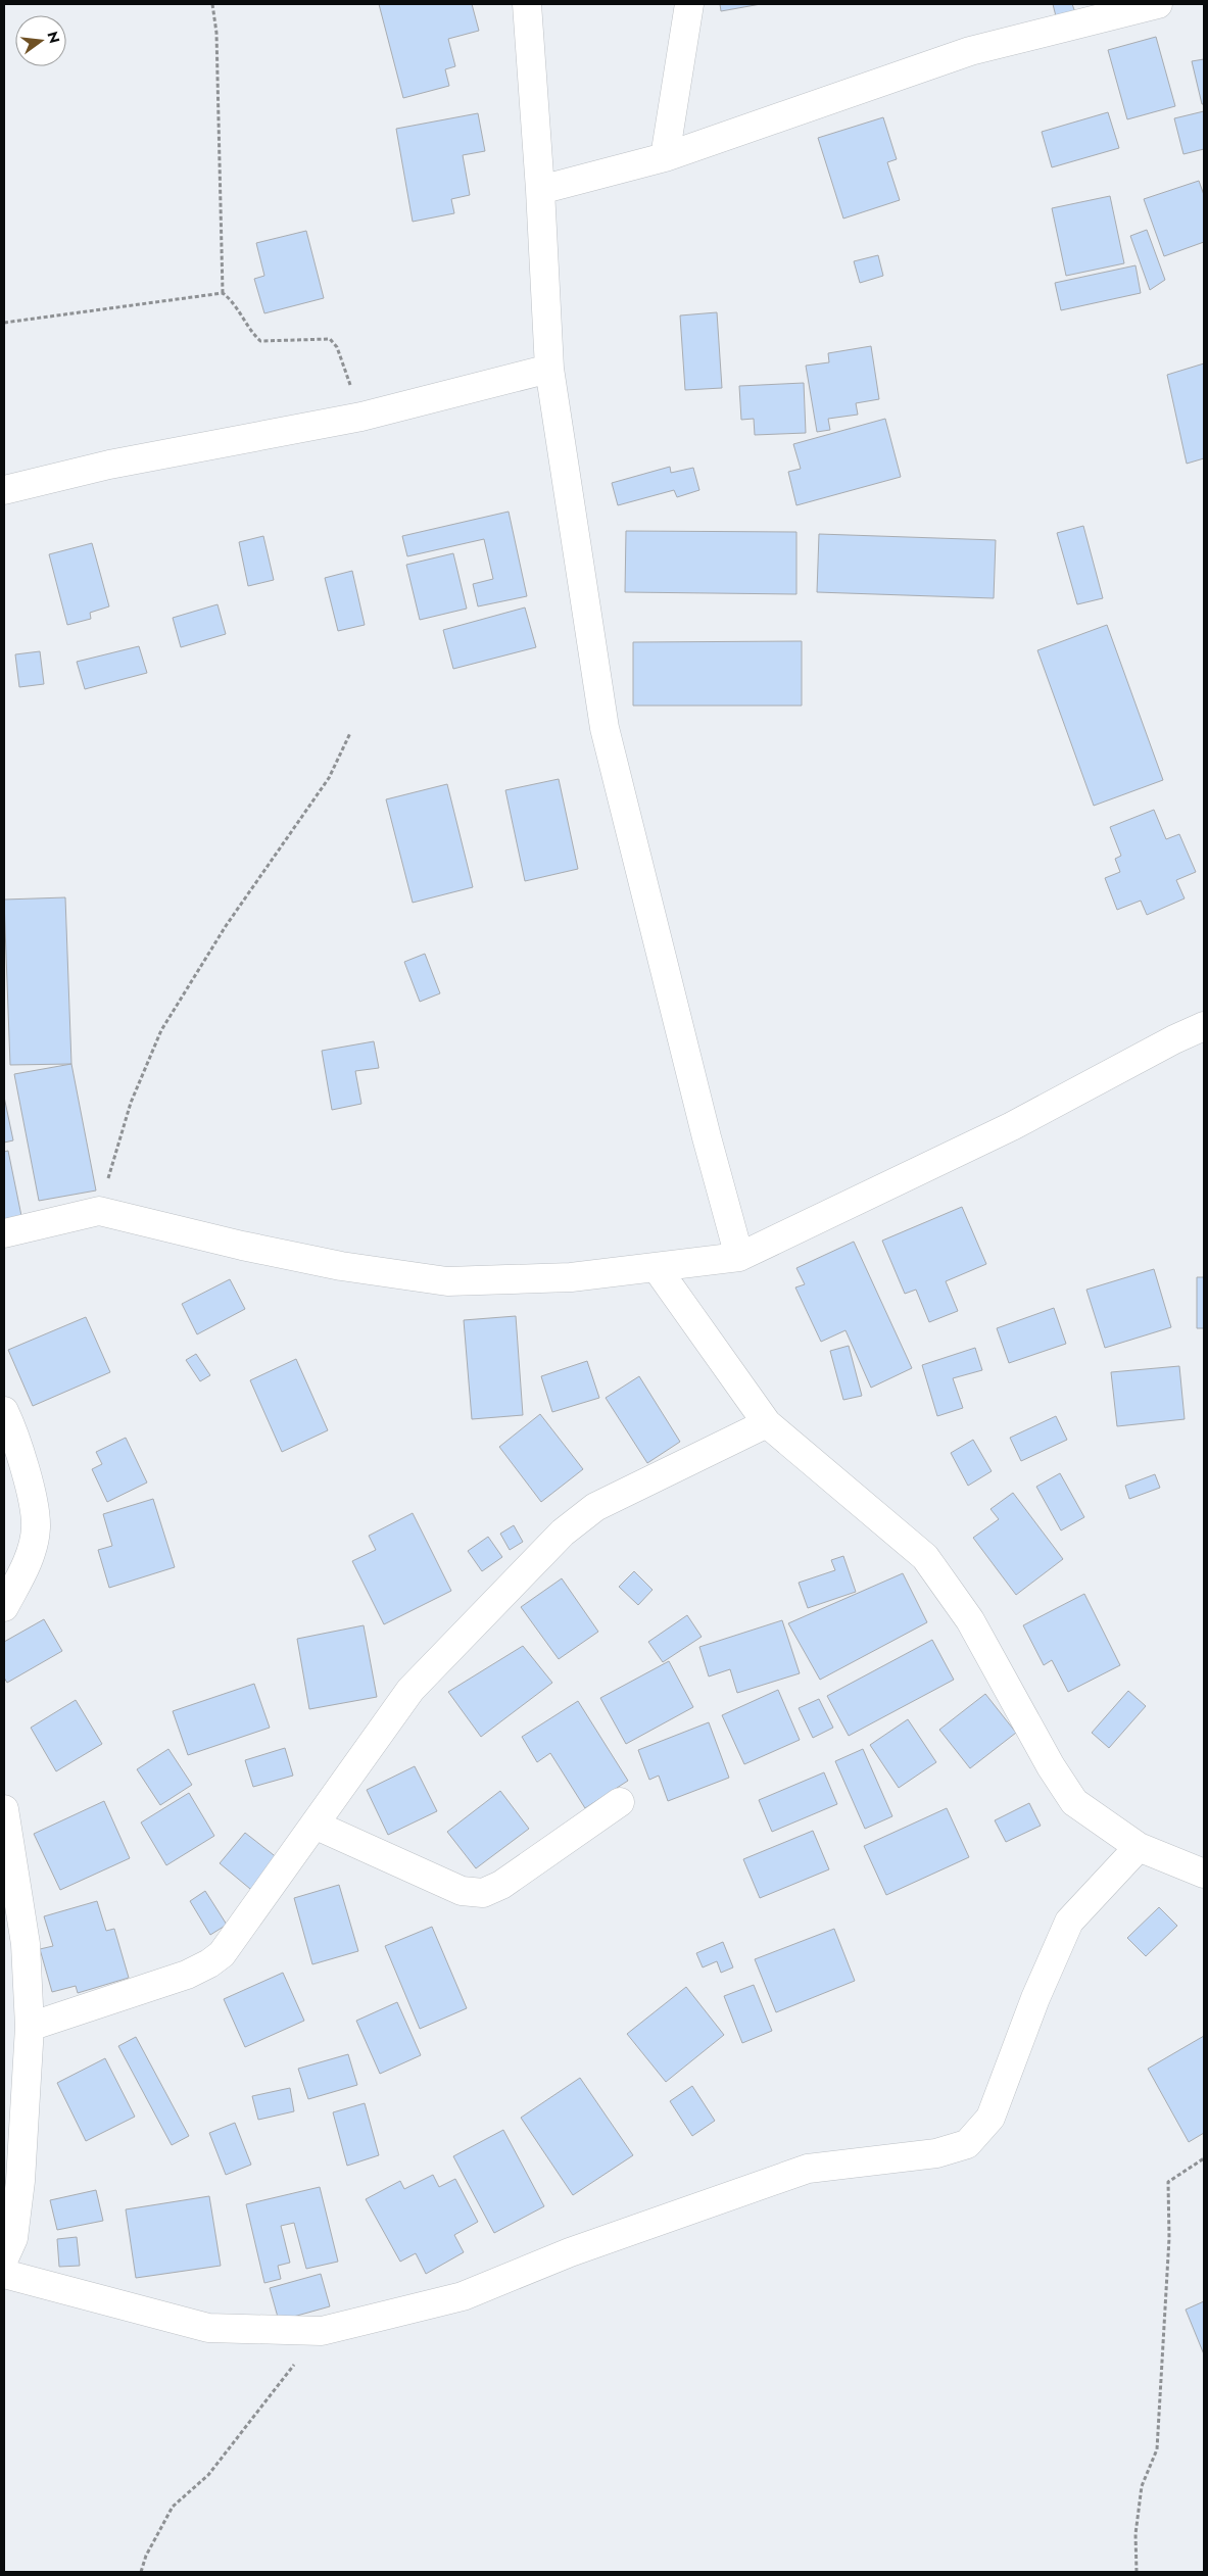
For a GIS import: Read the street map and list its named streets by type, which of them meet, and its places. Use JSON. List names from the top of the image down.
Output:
{
  "north": "right"
}
